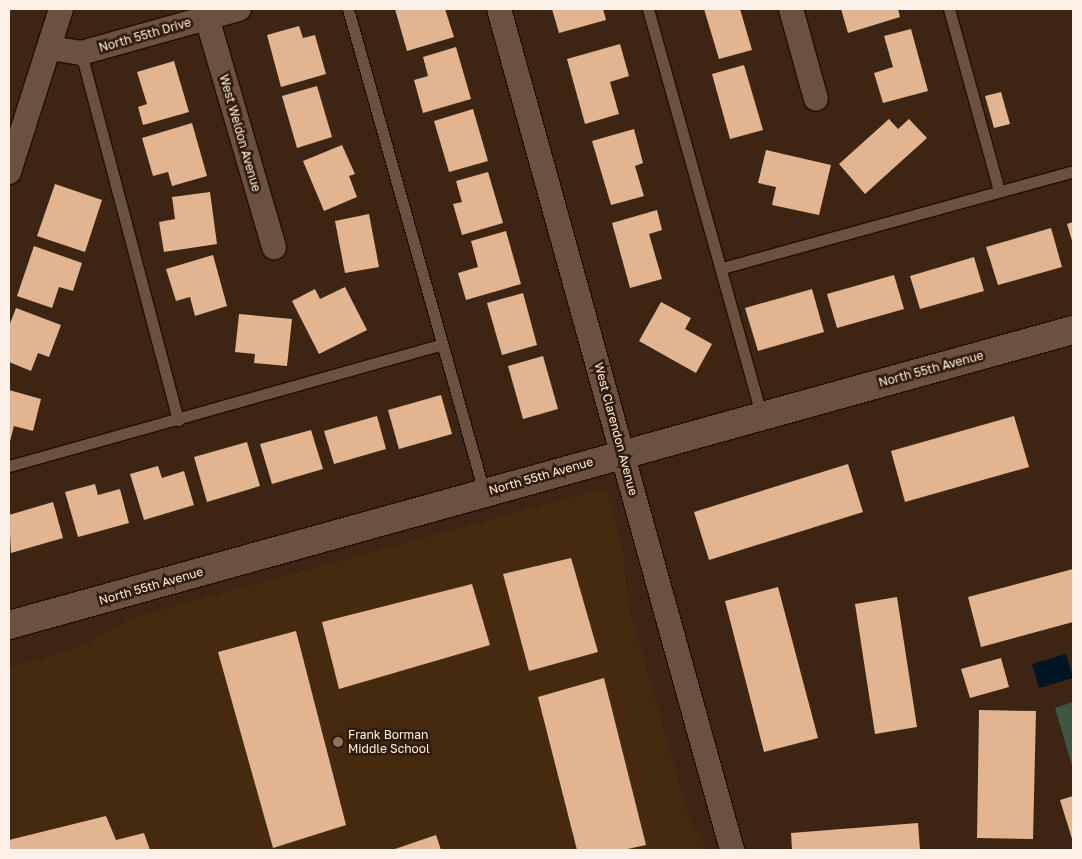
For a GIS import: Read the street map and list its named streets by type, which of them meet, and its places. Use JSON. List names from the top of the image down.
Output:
{
  "streets": {
    "street": [
      "North 55th Drive",
      "West Weldon Avenue",
      "North 55th Avenue",
      "West Clarendon Avenue"
    ]
  },
  "crossings": [
    ["North 55th Drive", "West Weldon Avenue"],
    ["North 55th Avenue", "West Clarendon Avenue"]
  ],
  "places": ["Frank Borman Middle School"]
}
